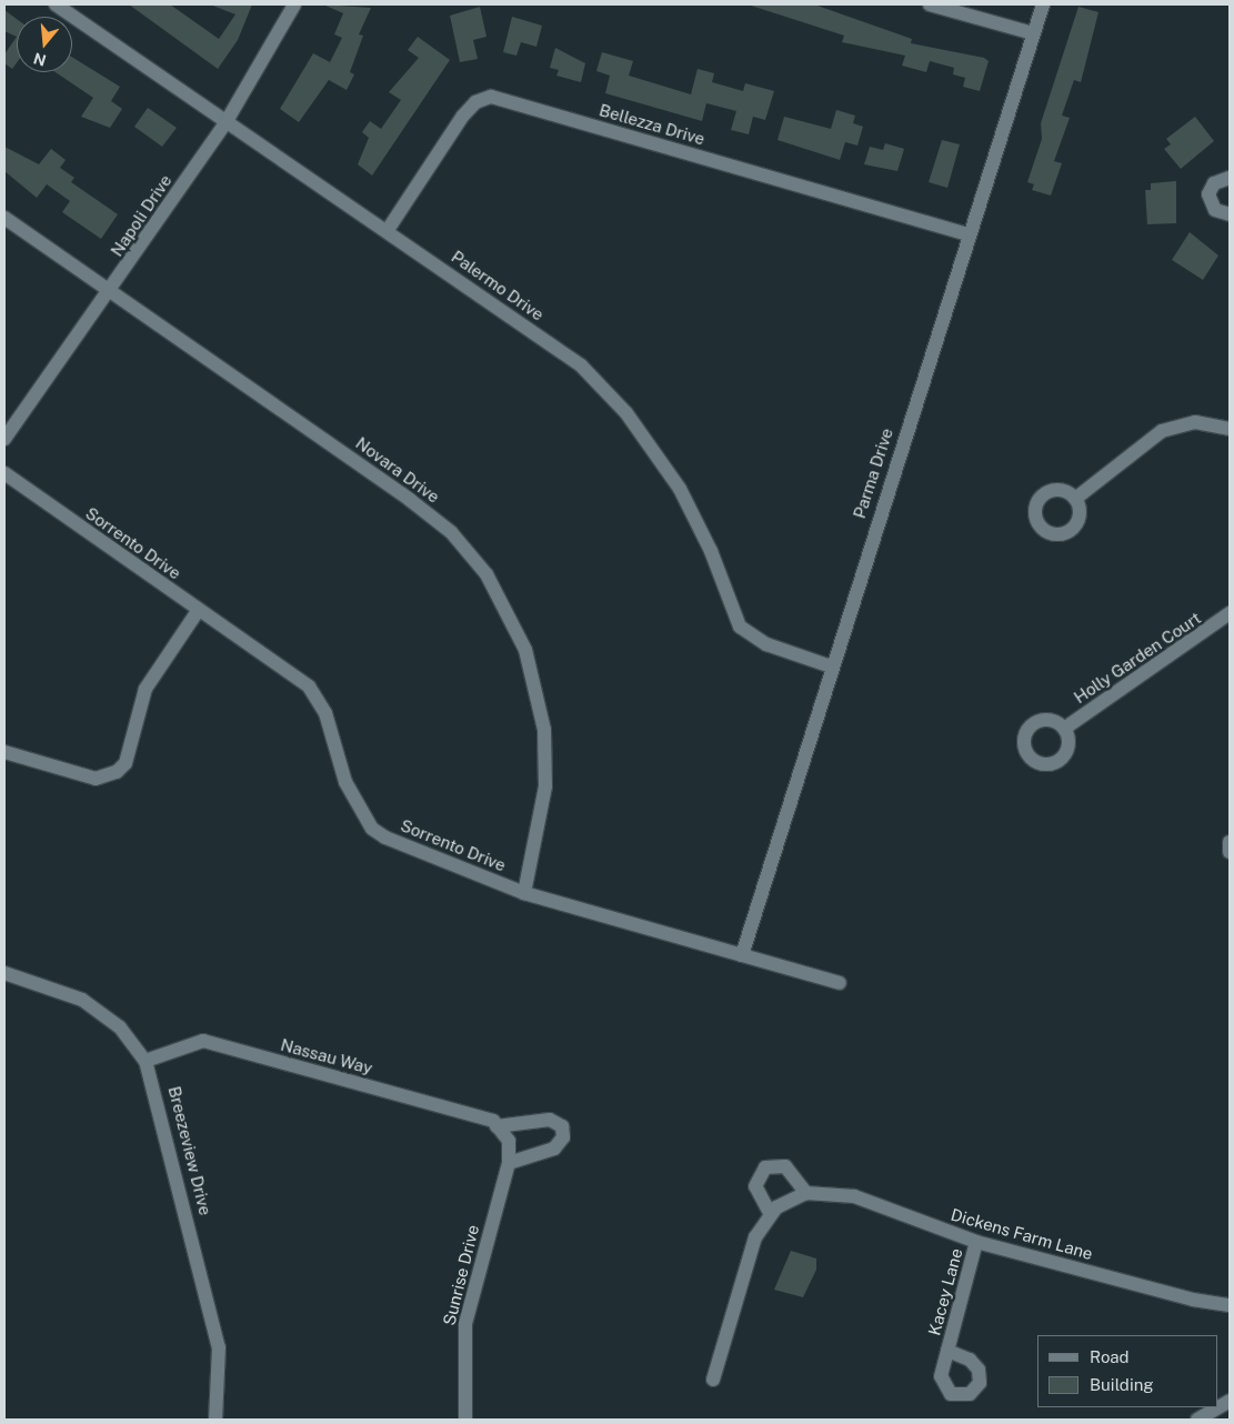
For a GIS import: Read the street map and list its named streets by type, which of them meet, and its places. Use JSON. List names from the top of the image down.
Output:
{
  "streets": {
    "street": [
      "Bellezza Drive",
      "Napoli Drive",
      "Palermo Drive",
      "Novara Drive",
      "Parma Drive",
      "Sorrento Drive",
      "Holly Garden Court",
      "Nassau Way",
      "Breezeview Drive",
      "Dickens Farm Lane",
      "Sunrise Drive",
      "Kacey Lane"
    ]
  },
  "crossings": [
    ["Bellezza Drive", "Palermo Drive"],
    ["Bellezza Drive", "Parma Drive"],
    ["Napoli Drive", "Palermo Drive"],
    ["Napoli Drive", "Novara Drive"],
    ["Palermo Drive", "Parma Drive"],
    ["Novara Drive", "Sorrento Drive"],
    ["Parma Drive", "Sorrento Drive"],
    ["Nassau Way", "Breezeview Drive"],
    ["Nassau Way", "Sunrise Drive"],
    ["Dickens Farm Lane", "Kacey Lane"]
  ],
  "legend": ["Road", "Building"],
  "north": "bottom"
}
